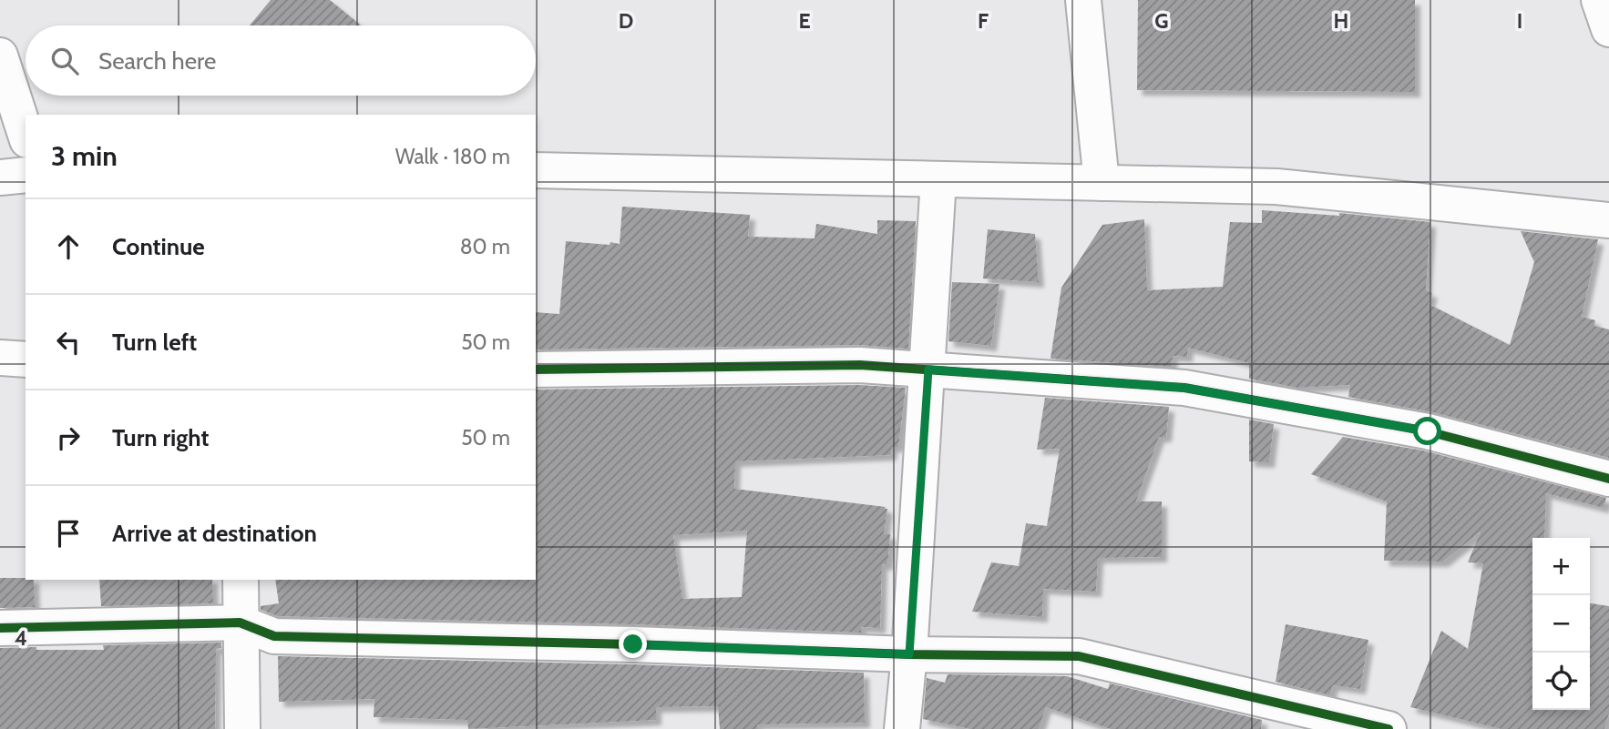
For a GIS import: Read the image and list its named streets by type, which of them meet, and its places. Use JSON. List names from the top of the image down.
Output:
{
  "page": {
    "search": "Search here",
    "heading": ["3 min", "Walk · 180 m"],
    "list": [
      ["Continue", "80 m"],
      ["Turn left", "50 m"],
      ["Turn right", "50 m"],
      "Arrive at destination"
    ],
    "map_buttons": ["+", "−"]
  },
  "grid": {
    "columns": [
      "D",
      "E",
      "F",
      "G",
      "H",
      "I"
    ],
    "rows": ["4"]
  }
}
